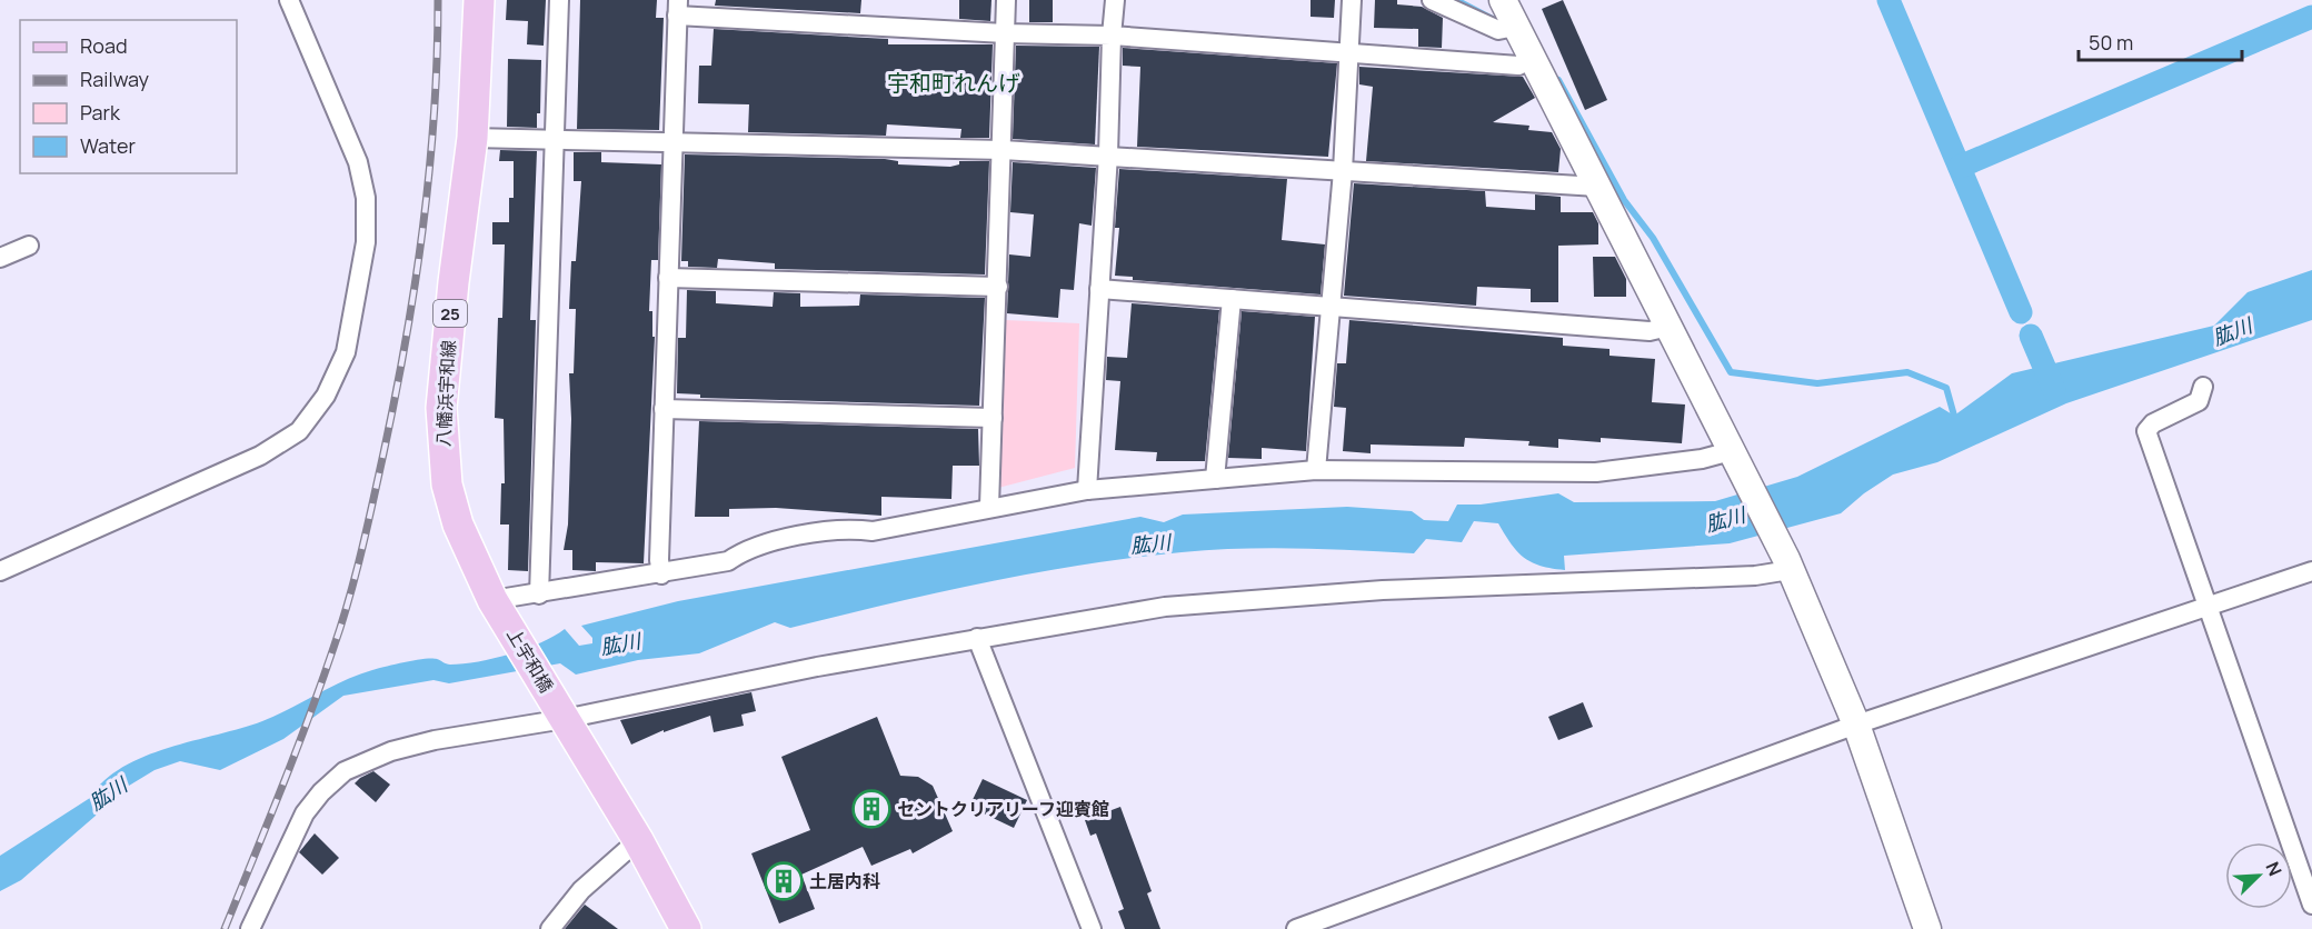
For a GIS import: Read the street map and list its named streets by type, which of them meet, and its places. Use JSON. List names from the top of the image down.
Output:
{
  "streets": {
    "main road": ["25", "八幡浜宇和線", "上宇和橋"]
  },
  "crossings": [
    ["25", "上宇和橋"],
    ["八幡浜宇和線", "上宇和橋"]
  ],
  "districts": ["宇和町れんげ"],
  "water": ["肱川"],
  "places": {
    "building": ["セントクリアリーフ迎賓館", "土居内科"]
  },
  "legend": [
    "Road",
    "Railway",
    "Park",
    "Water"
  ],
  "scale_bar": "50 m",
  "north": "top right"
}
